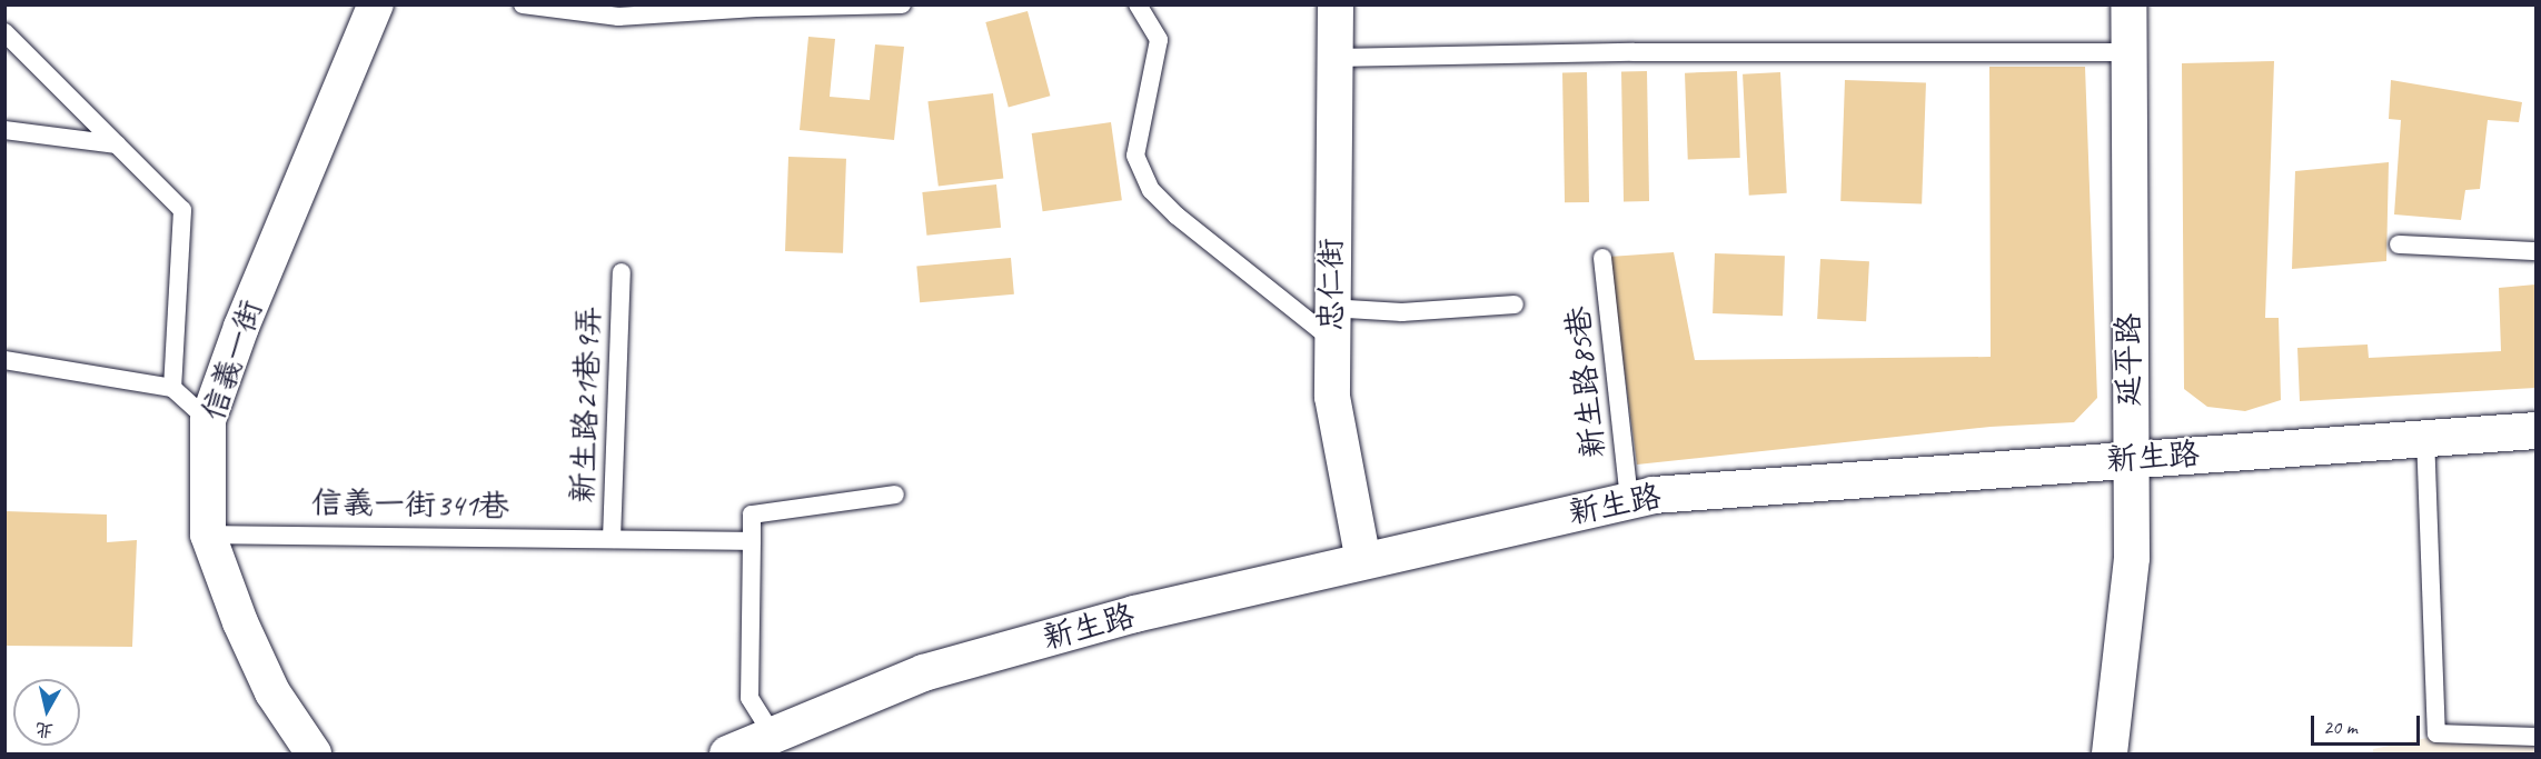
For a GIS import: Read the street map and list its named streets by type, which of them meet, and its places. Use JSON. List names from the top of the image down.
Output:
{
  "streets": {
    "main road": ["新生路"],
    "street": ["忠仁街", "信義一街", "延平路"],
    "lane": ["新生路85巷", "新生路21巷9弄", "信義一街341巷"]
  },
  "crossings": [
    ["忠仁街", "新生路"],
    ["信義一街", "信義一街341巷"],
    ["延平路", "新生路"],
    ["新生路85巷", "新生路"],
    ["新生路21巷9弄", "信義一街341巷"]
  ],
  "scale_bar": "20 m",
  "north": "bottom"
}
